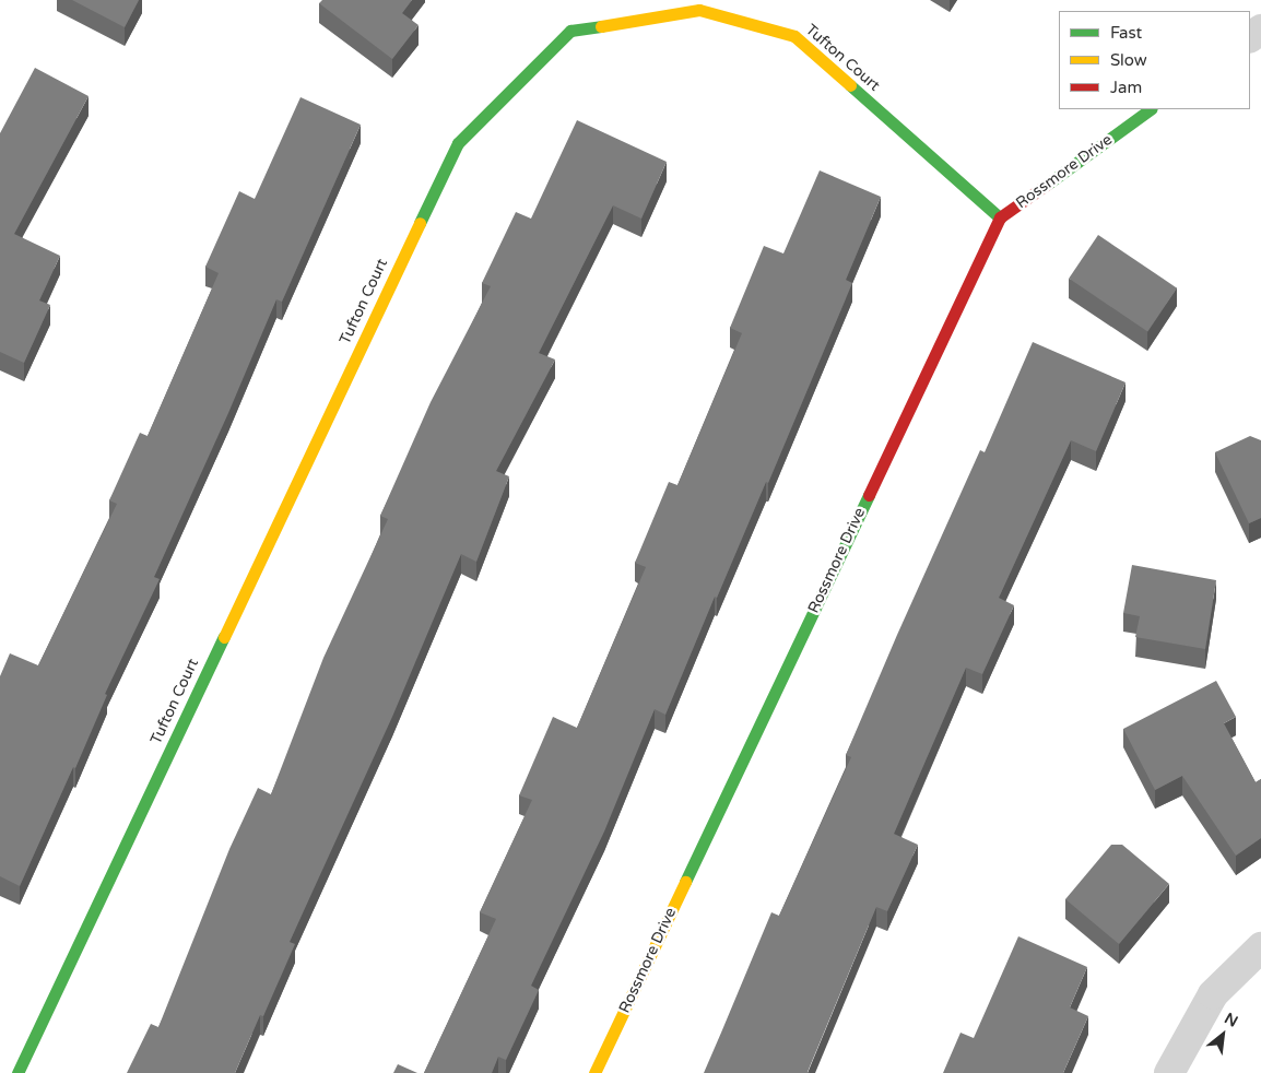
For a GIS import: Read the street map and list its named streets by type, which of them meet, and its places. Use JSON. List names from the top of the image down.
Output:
{
  "streets": {
    "street": ["Tufton Court", "Rossmore Drive"]
  },
  "crossings": [
    ["Tufton Court", "Rossmore Drive"]
  ],
  "legend": ["Fast", "Slow", "Jam"],
  "north": "top right"
}
